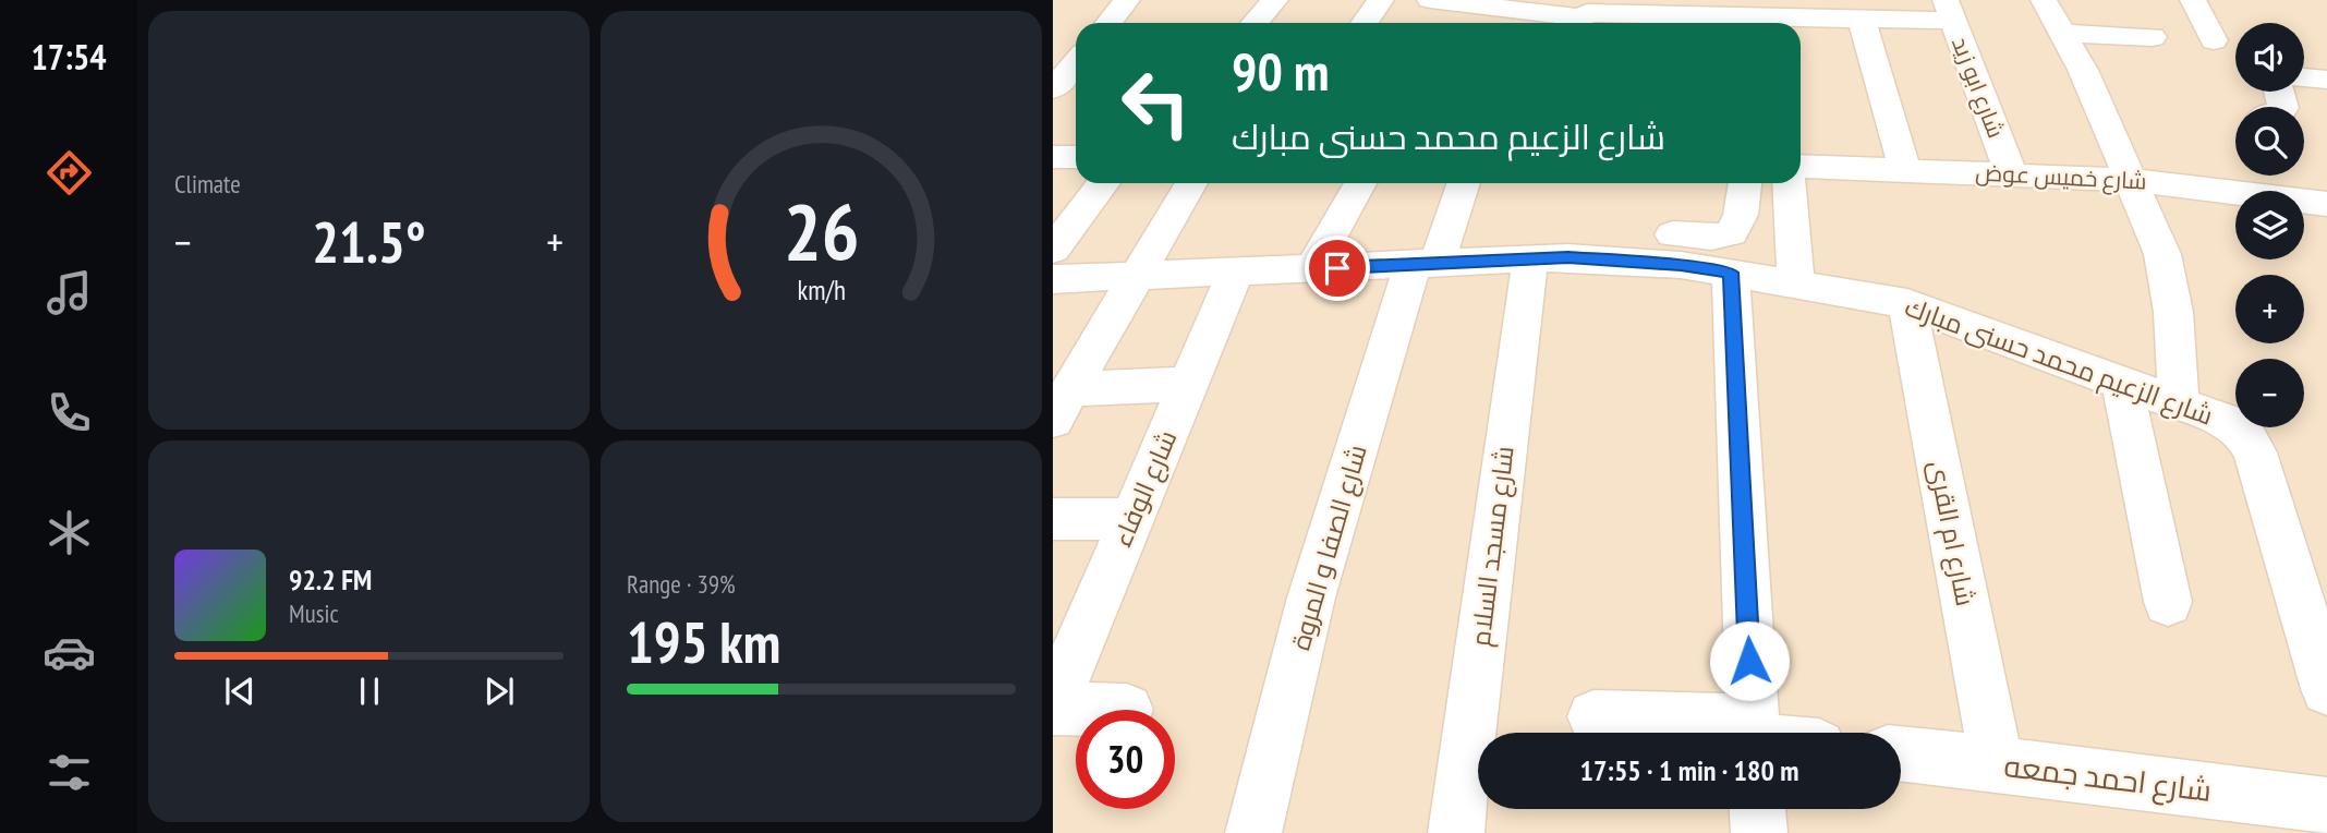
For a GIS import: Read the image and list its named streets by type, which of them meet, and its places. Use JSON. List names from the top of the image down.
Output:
{
  "streets": {
    "street": [
      "شارع ابو زيد",
      "شارع خميس عوض",
      "شارع الزعيم محمد حسنى مبارك",
      "شارع الوفاء",
      "شارع ام القرى",
      "شارع مسجد السلام",
      "شارع الصفا و المروة",
      "شارع احمد جمعه"
    ]
  },
  "crossings": [
    ["شارع ابو زيد", "شارع خميس عوض"],
    ["شارع الزعيم محمد حسنى مبارك", "شارع الوفاء"],
    ["شارع الزعيم محمد حسنى مبارك", "شارع ام القرى"],
    ["شارع الزعيم محمد حسنى مبارك", "شارع مسجد السلام"],
    ["شارع الزعيم محمد حسنى مبارك", "شارع الصفا و المروة"],
    ["شارع ام القرى", "شارع احمد جمعه"]
  ],
  "page": {
    "tabs": "17:54",
    "tile": [
      "Climate",
      ["Range · 39%", "195 km"]
    ],
    "map_buttons": ["+", "−"],
    "turn": ["90 m", "شارع الزعيم محمد حسنى مبارك"],
    "heat": ["−", "21.5°", "+"],
    "song": ["92.2 FM", "Music"],
    "limit": "30",
    "trip": "17:55 · 1 min · 180 m",
    "gauge": ["26", "km/h"]
  }
}
